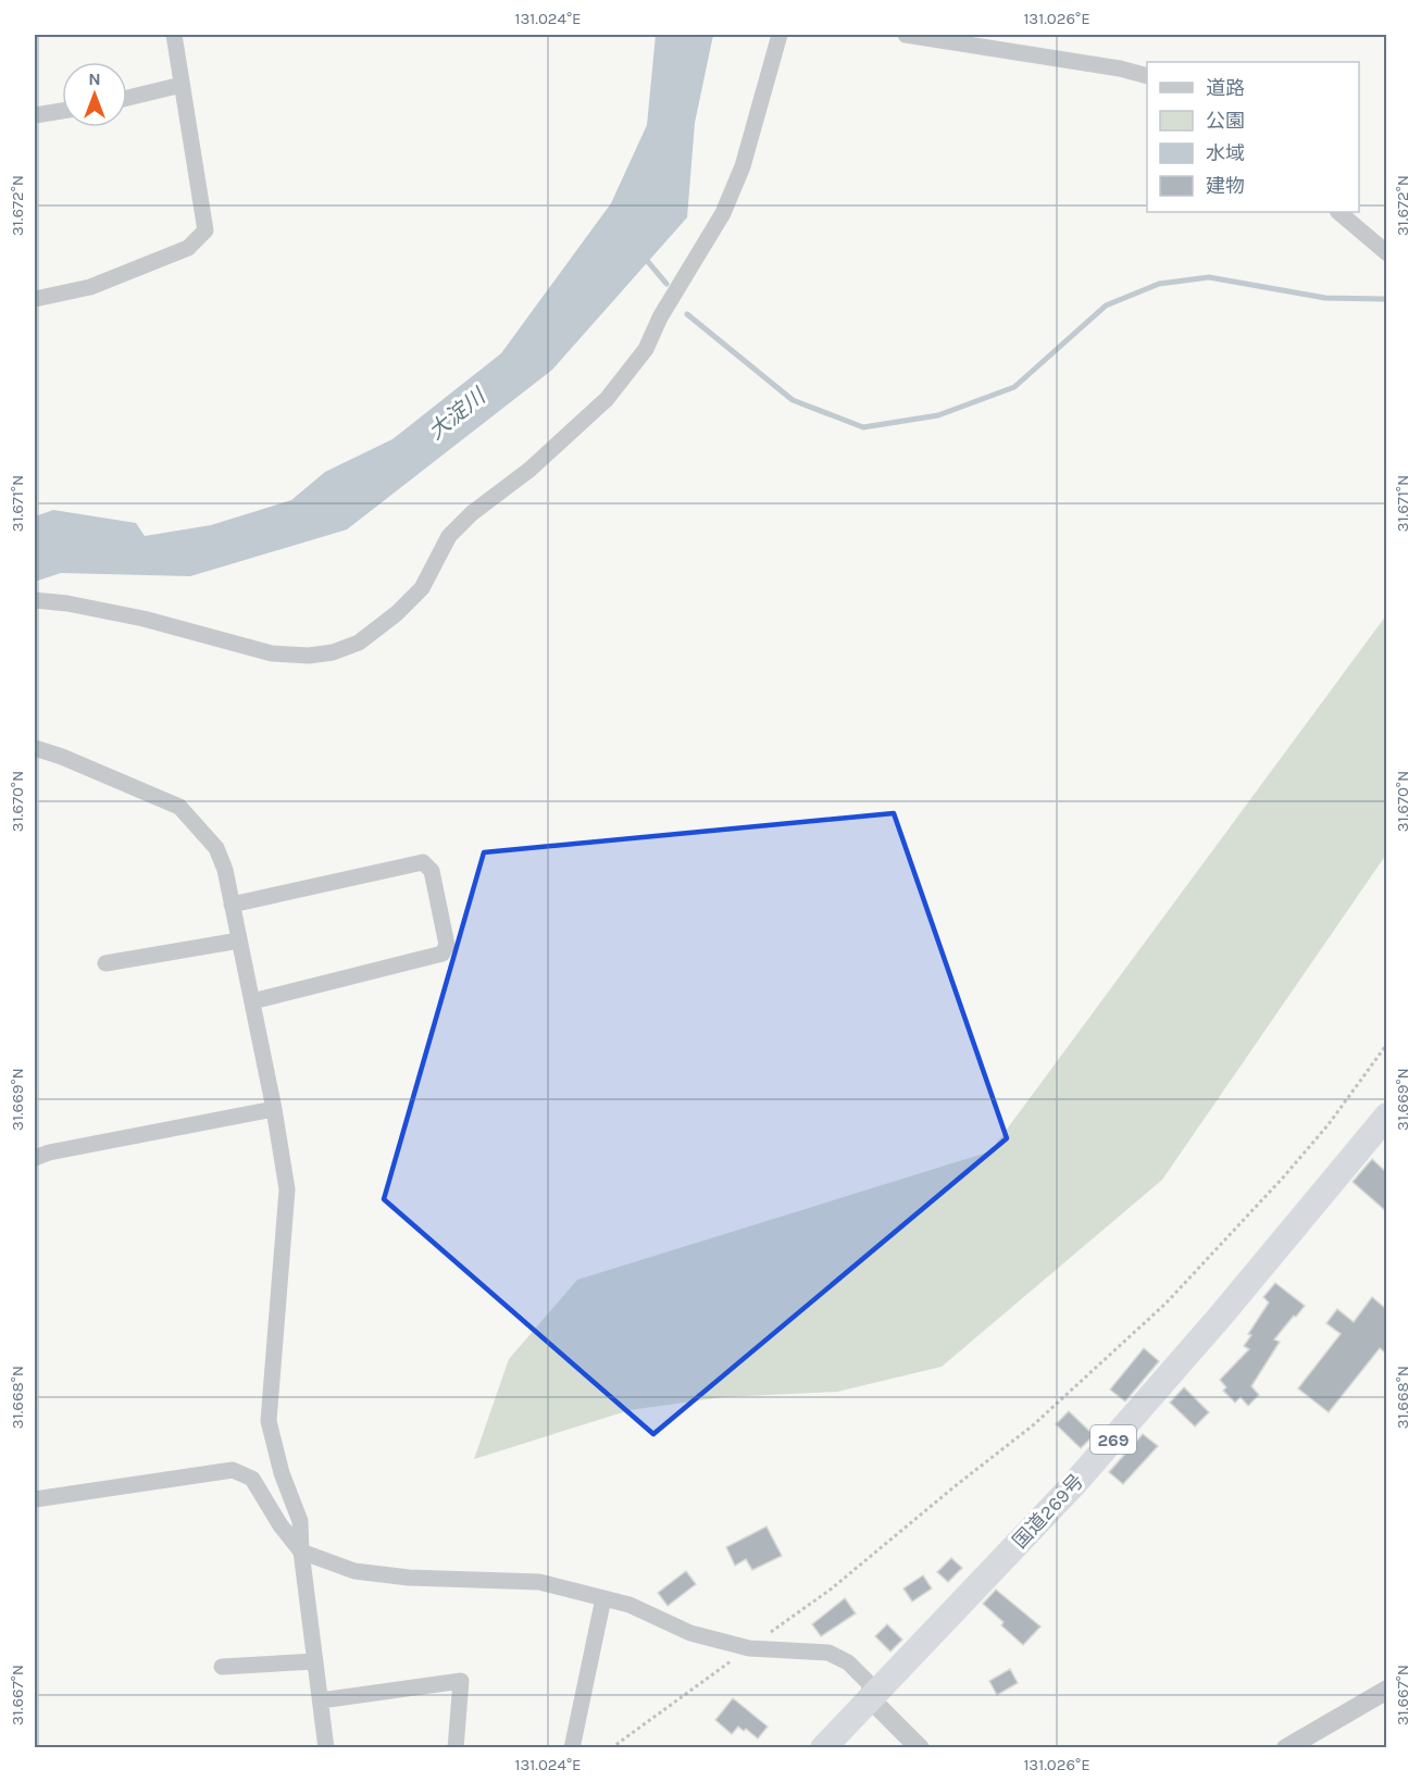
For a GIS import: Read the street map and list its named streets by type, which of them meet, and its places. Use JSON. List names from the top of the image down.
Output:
{
  "streets": {
    "highway": ["269", "国道269号"]
  },
  "water": ["大淀川"],
  "legend": [
    "道路",
    "公園",
    "水域",
    "建物"
  ],
  "north": "top",
  "coordinates": [
    "131.024°E",
    "131.026°E",
    "31.672°N",
    "31.671°N",
    "31.670°N",
    "31.669°N",
    "31.668°N",
    "31.667°N"
  ]
}
